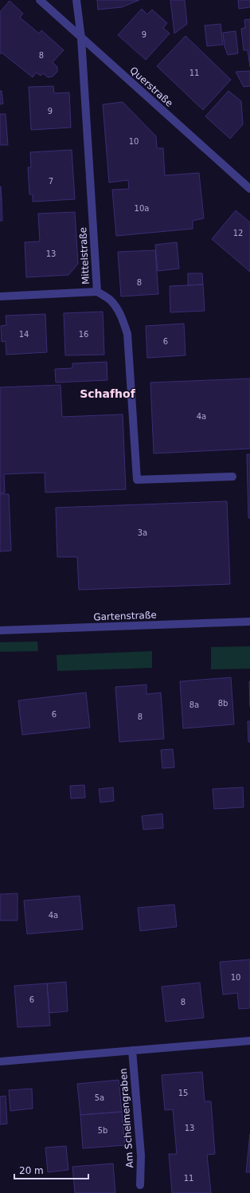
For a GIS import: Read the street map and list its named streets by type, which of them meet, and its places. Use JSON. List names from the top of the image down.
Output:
{
  "streets": {
    "street": [
      "Querstraße",
      "Mittelstraße",
      "Gartenstraße",
      "Am Schelmengraben"
    ]
  },
  "crossings": [
    ["Querstraße", "Mittelstraße"]
  ],
  "districts": ["Schafhof"],
  "house_numbers": [
    "9",
    "8",
    "11",
    "9",
    "10",
    "7",
    "10a",
    "12",
    "13",
    "8",
    "14",
    "16",
    "6",
    "4a",
    "3a",
    "8b",
    "8a",
    "6",
    "8",
    "4a",
    "10",
    "6",
    "8",
    "15",
    "5a",
    "13",
    "5b",
    "11"
  ],
  "scale_bar": "20 m"
}
